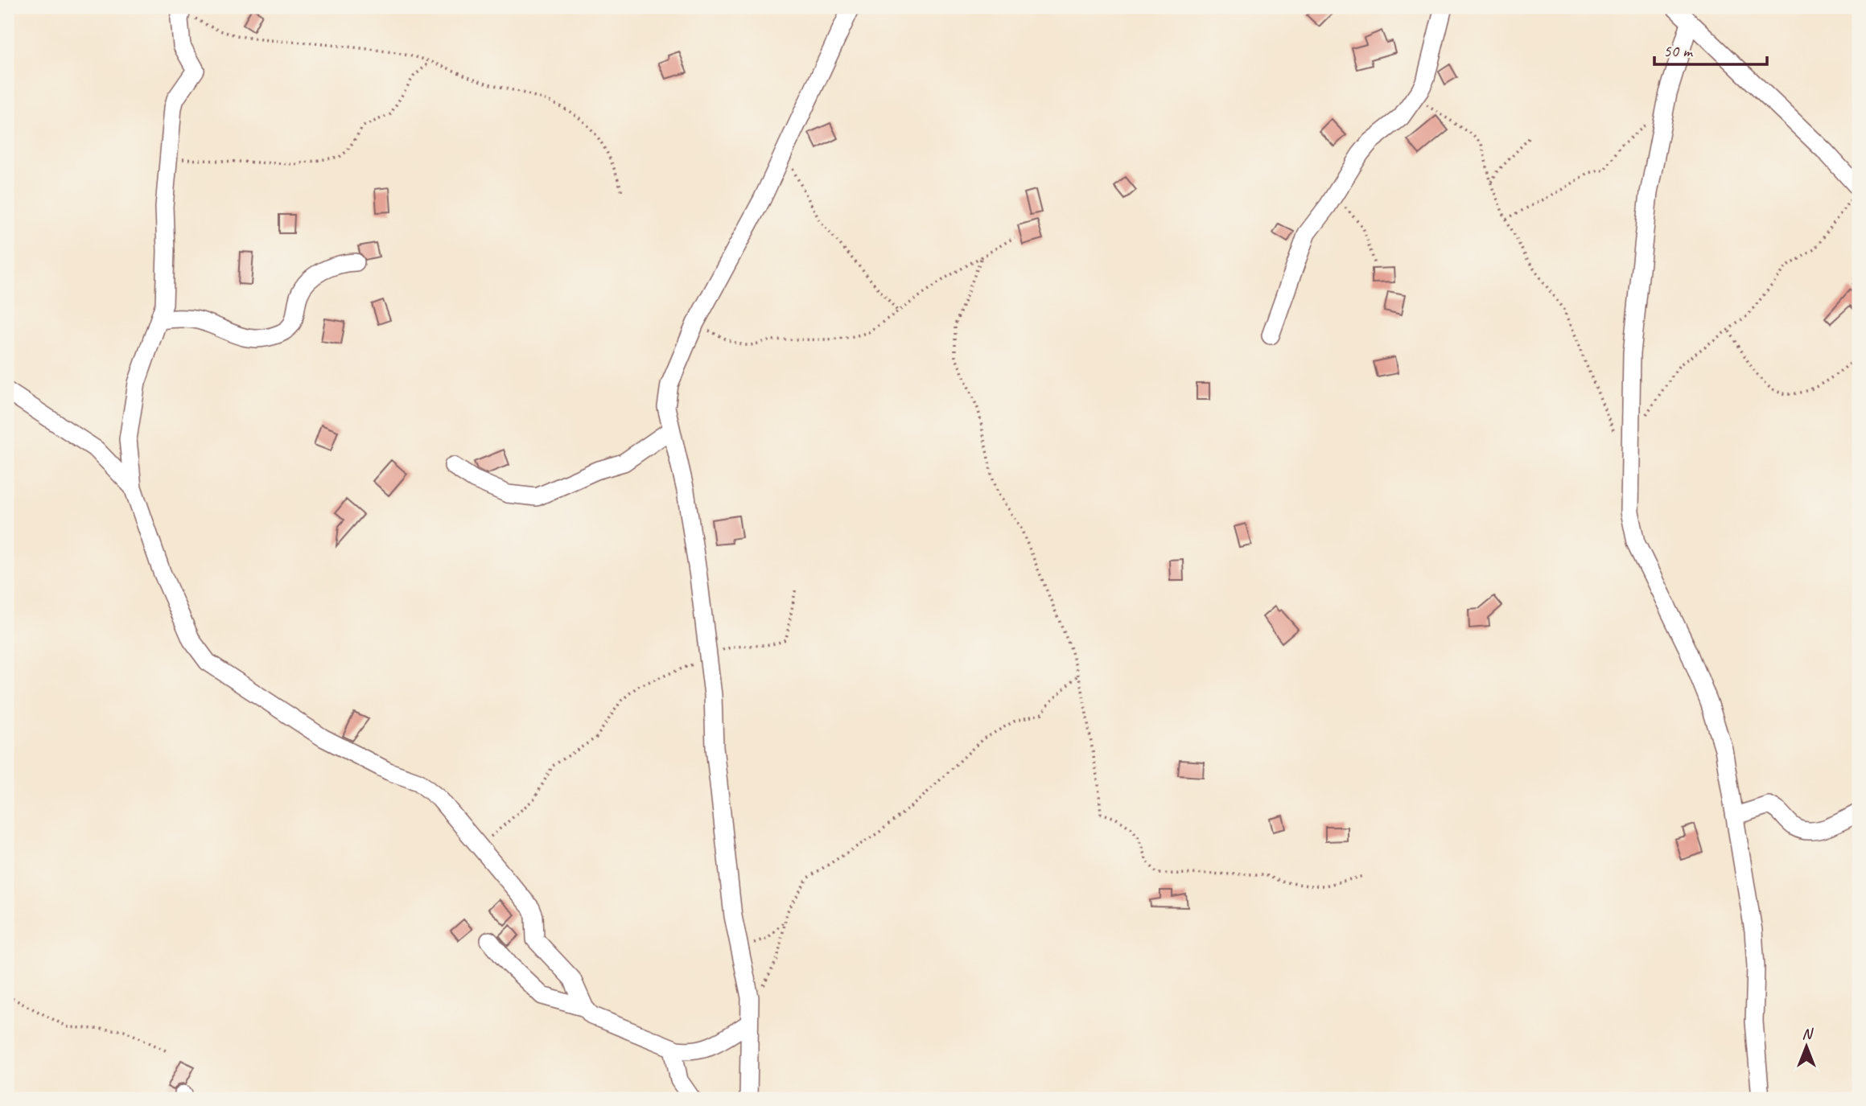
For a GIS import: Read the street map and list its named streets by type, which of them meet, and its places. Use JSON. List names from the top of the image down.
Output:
{
  "scale_bar": "50 m",
  "north": "top"
}
